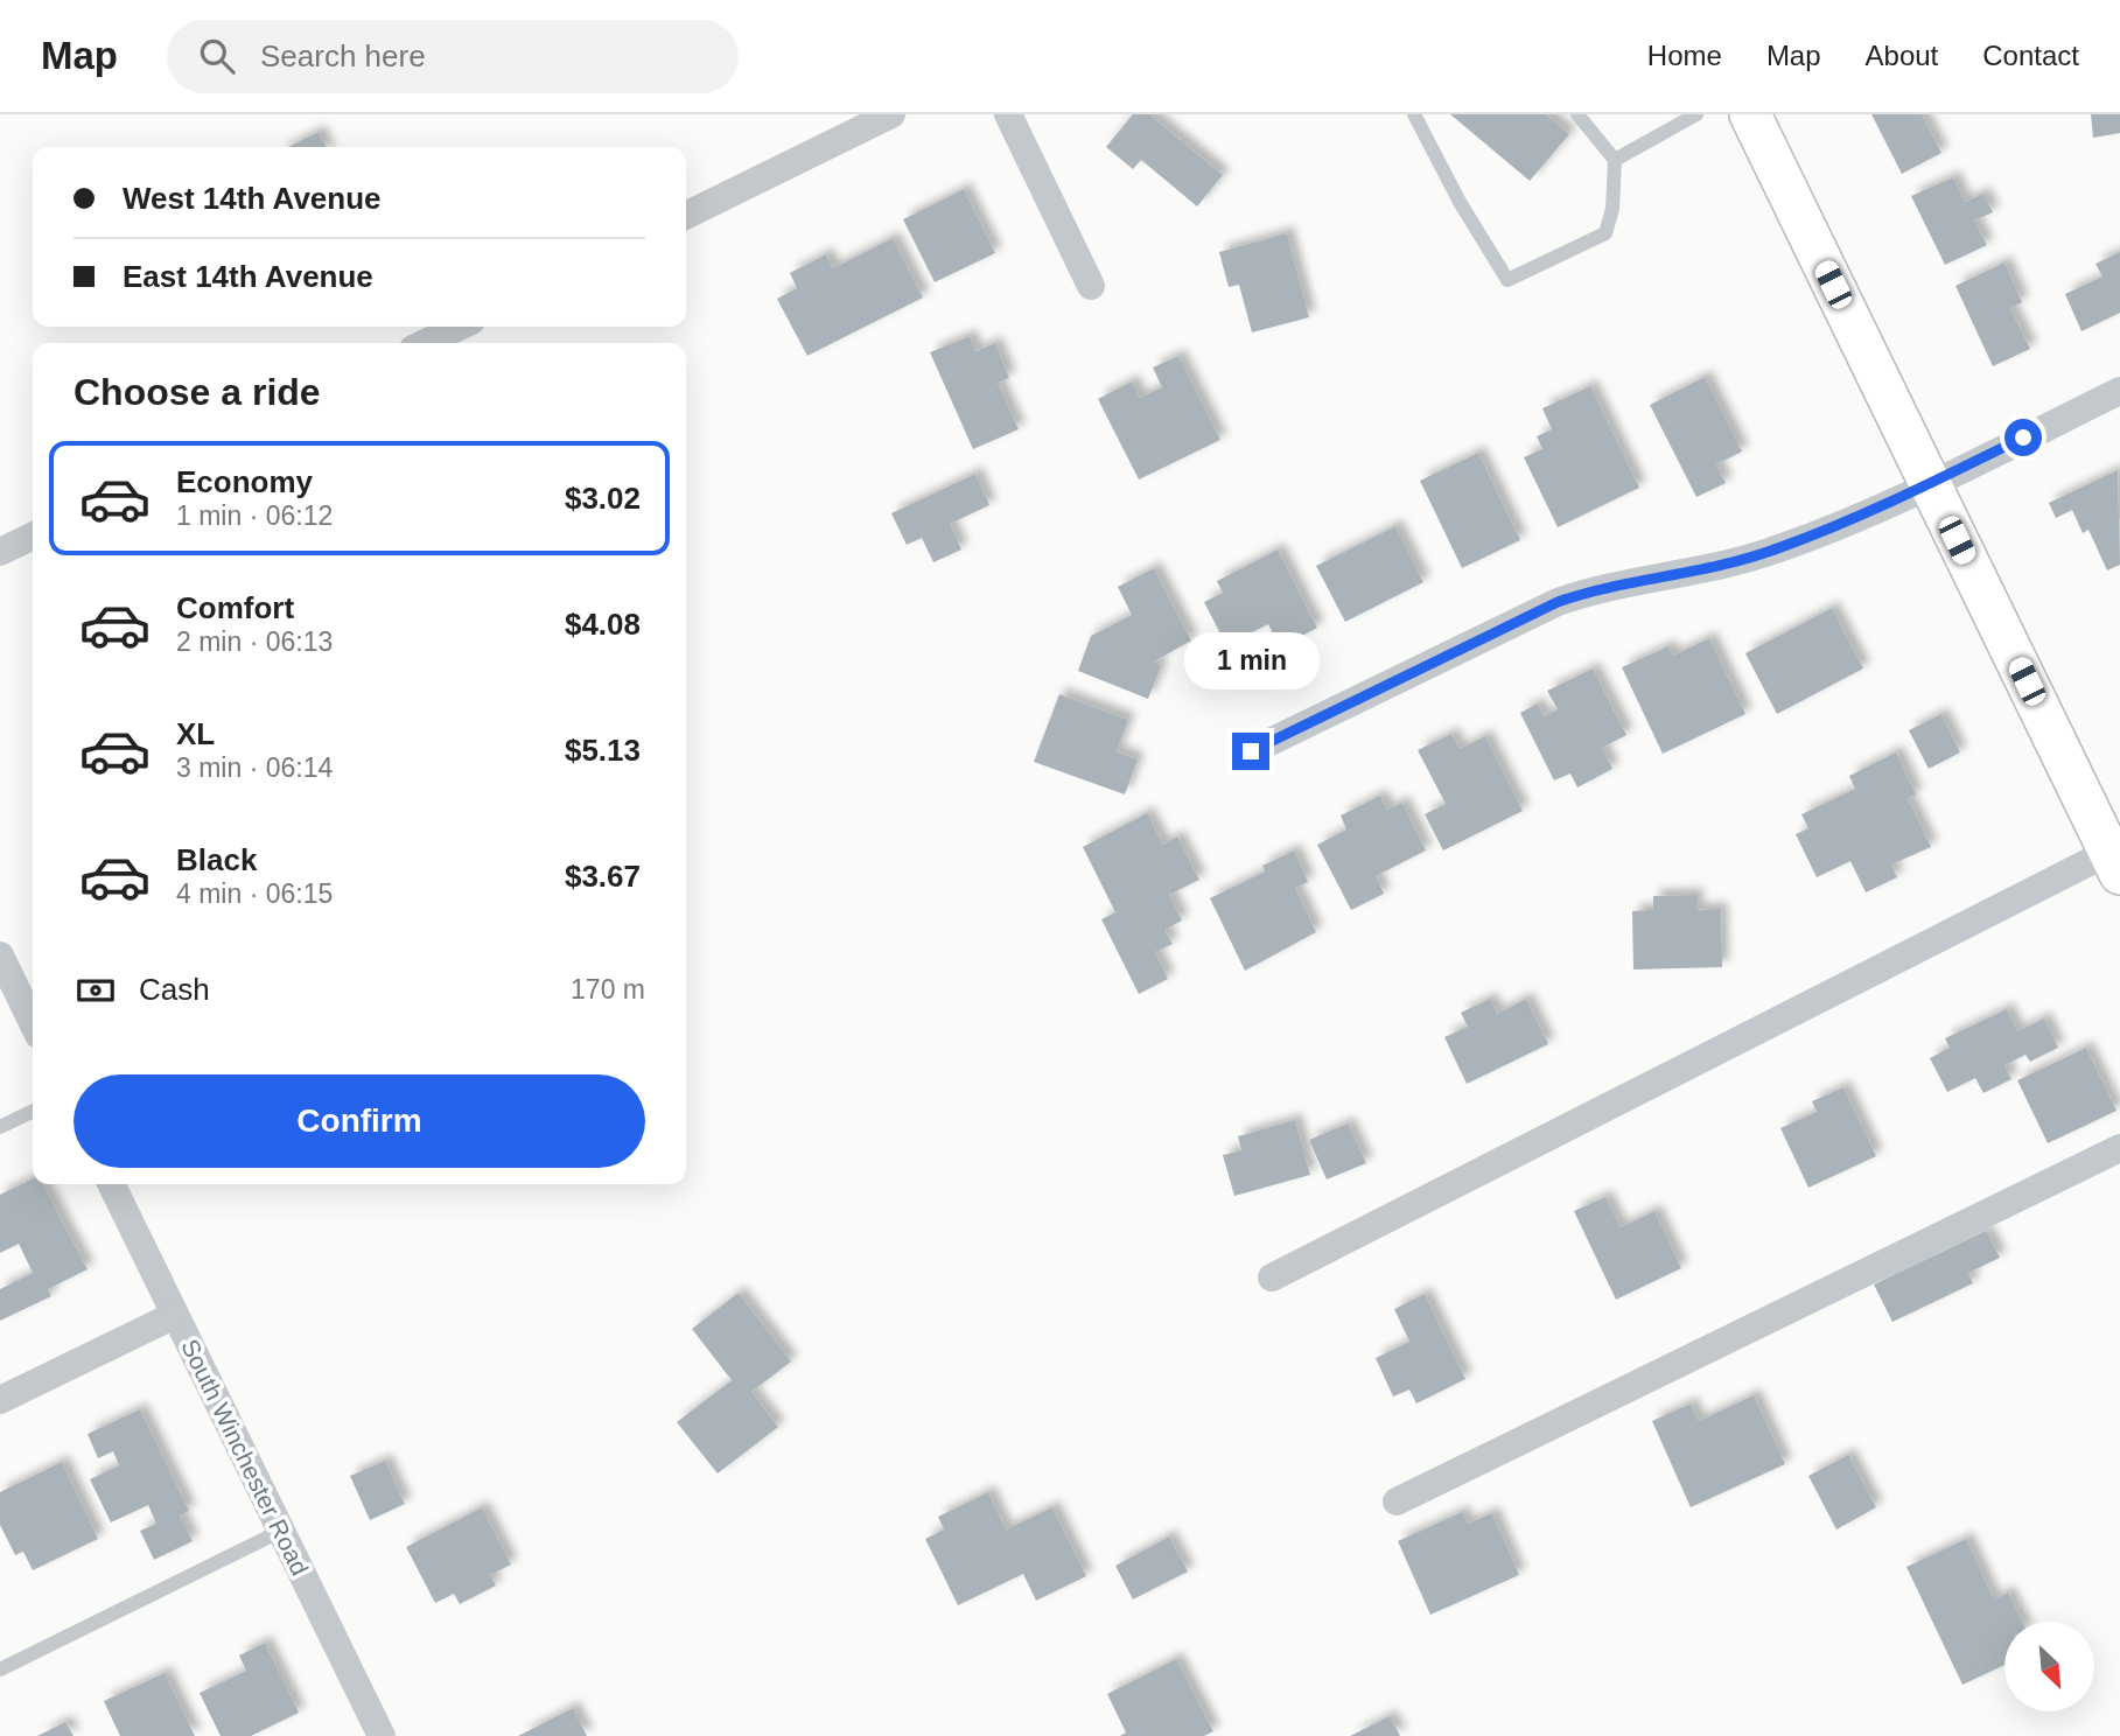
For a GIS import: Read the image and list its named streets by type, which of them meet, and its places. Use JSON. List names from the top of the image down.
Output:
{
  "streets": {
    "street": ["South Winchester Road"]
  },
  "north": "bottom right",
  "page": {
    "header": "Map",
    "search": "Search here",
    "nav": [
      "Home",
      "Map",
      "About",
      "Contact"
    ],
    "banner": ["West 14th Avenue", "East 14th Avenue"],
    "heading": "Choose a ride",
    "list": [
      {
        "name": "Economy",
        "note": "1 min · 06:12",
        "value": "$3.02"
      },
      {
        "name": "Comfort",
        "note": "2 min · 06:13",
        "value": "$4.08"
      },
      {
        "name": "XL",
        "note": "3 min · 06:14",
        "value": "$5.13"
      },
      {
        "name": "Black",
        "note": "4 min · 06:15",
        "value": "$3.67"
      }
    ],
    "bubble": "1 min",
    "pay": ["Cash", "170 m"],
    "buttons": "Confirm"
  }
}
